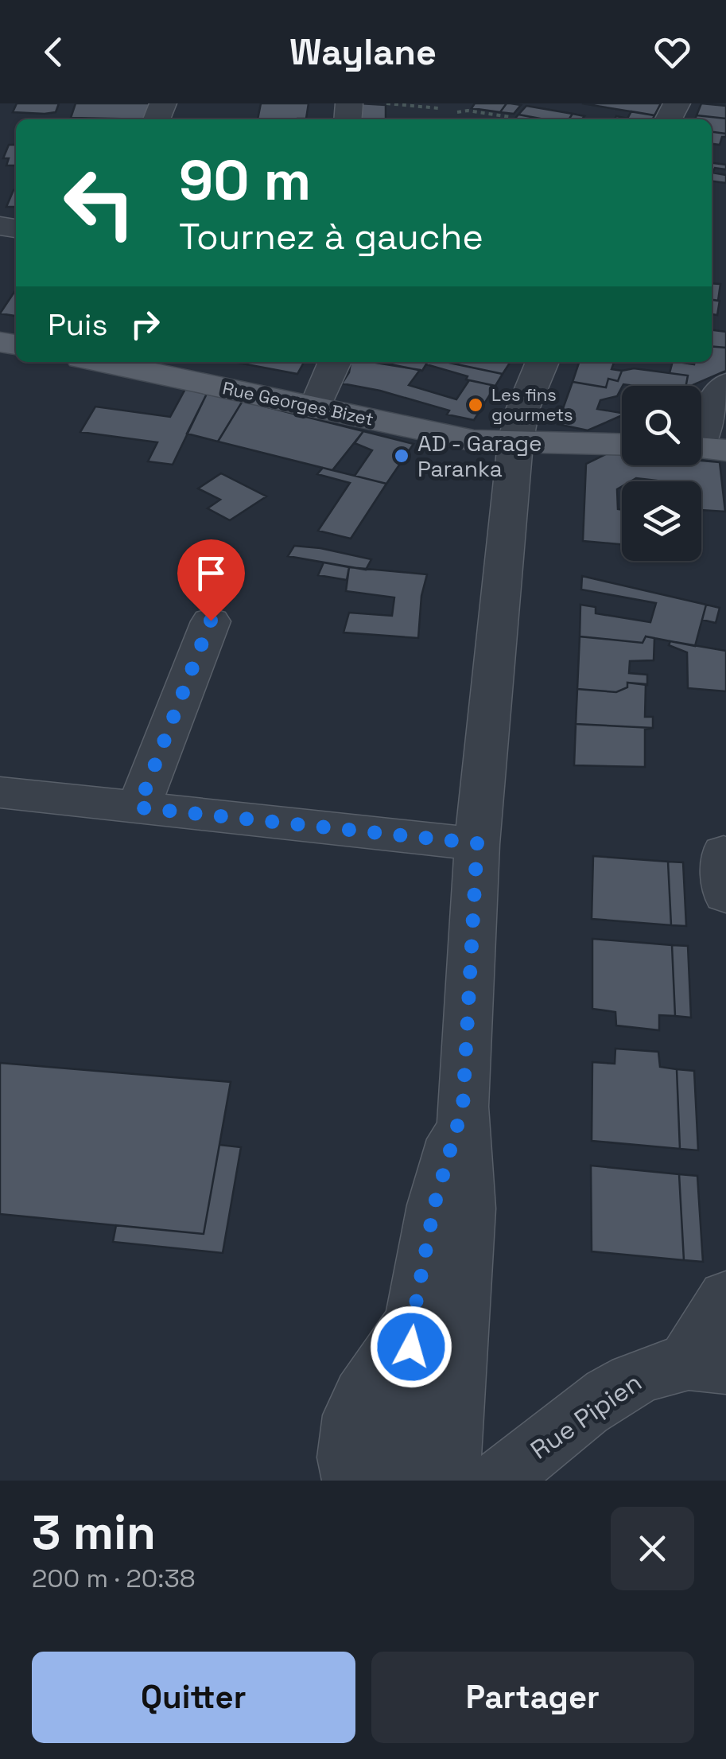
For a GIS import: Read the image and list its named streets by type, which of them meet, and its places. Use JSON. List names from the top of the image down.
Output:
{
  "streets": {
    "main road": ["Rue Georges Bizet"],
    "street": ["Rue Pipien"]
  },
  "places": ["Les fins gourmets", "AD - Garage Paranka"],
  "page": {
    "header": "Waylane",
    "turn": ["90 m", "Tournez à gauche"],
    "then": "Puis",
    "heading": ["3 min", "200 m · 20:38"],
    "buttons": ["Quitter", "Partager"]
  }
}
